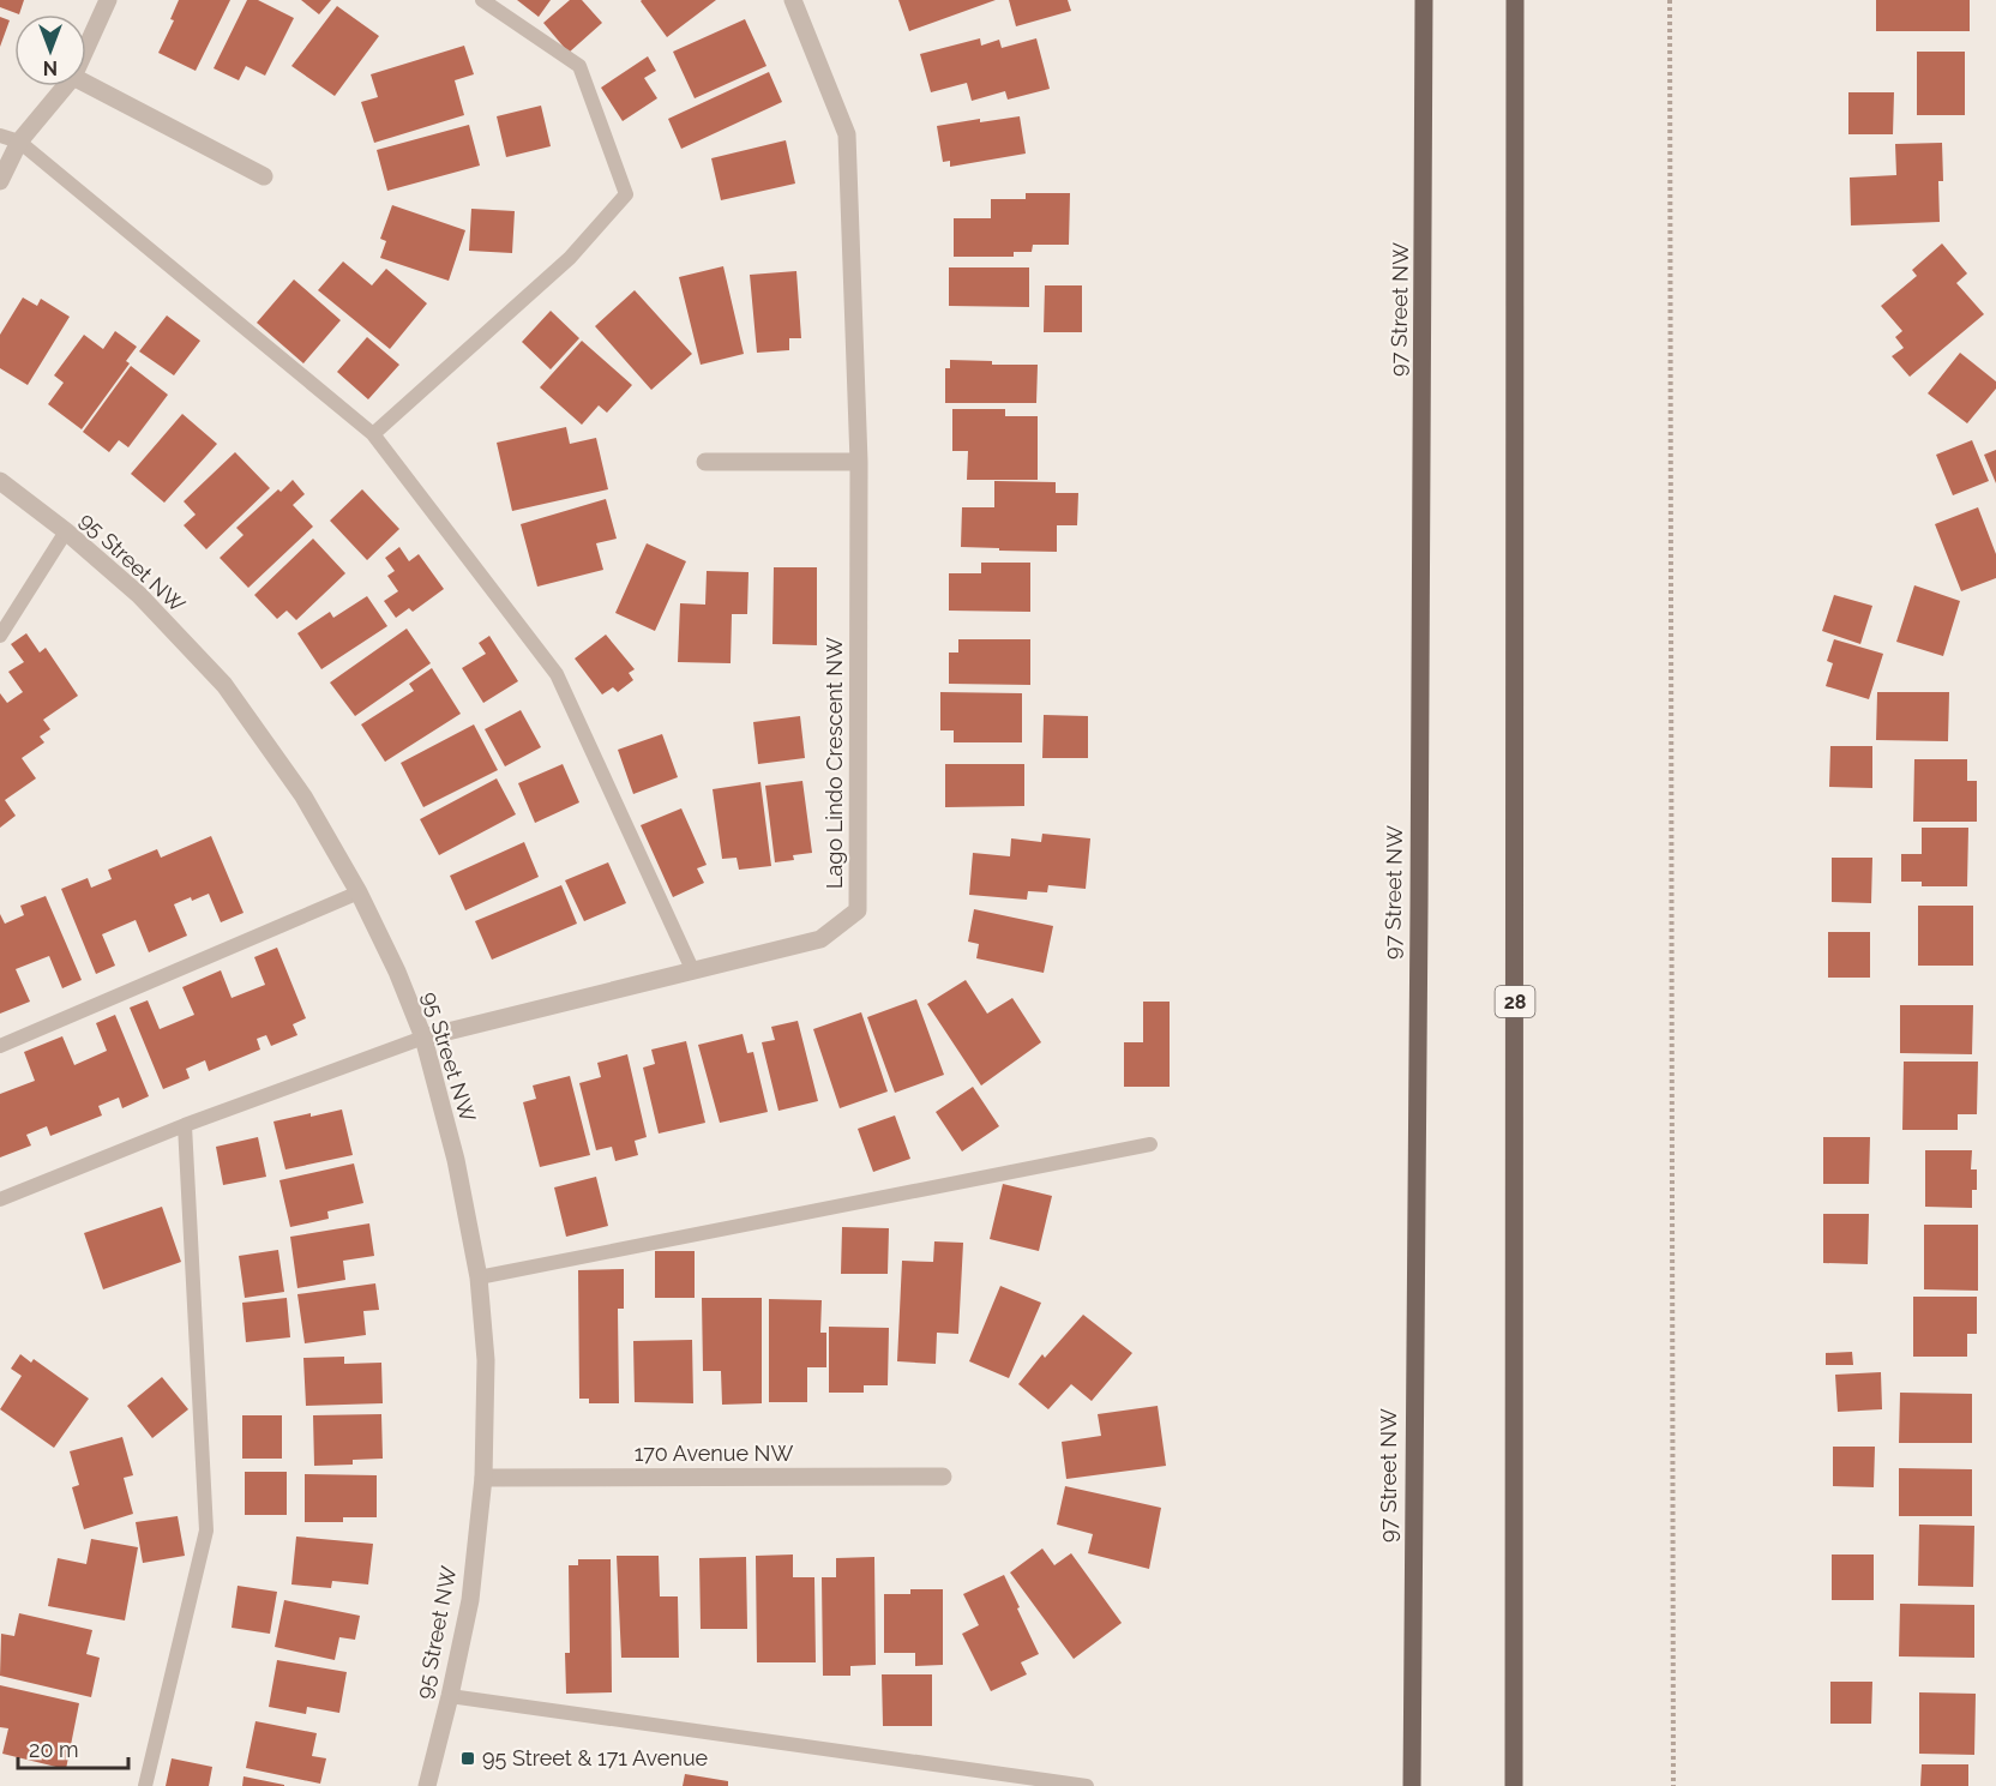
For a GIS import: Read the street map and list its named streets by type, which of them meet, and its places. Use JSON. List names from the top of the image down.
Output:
{
  "streets": {
    "main road": ["97 Street NW", "28"],
    "street": ["95 Street NW", "Lago Lindo Crescent NW", "170 Avenue NW"]
  },
  "crossings": [
    ["95 Street NW", "Lago Lindo Crescent NW"],
    ["95 Street NW", "170 Avenue NW"]
  ],
  "places": {
    "transit": ["95 Street & 171 Avenue"]
  },
  "scale_bar": "20 m",
  "north": "bottom"
}
